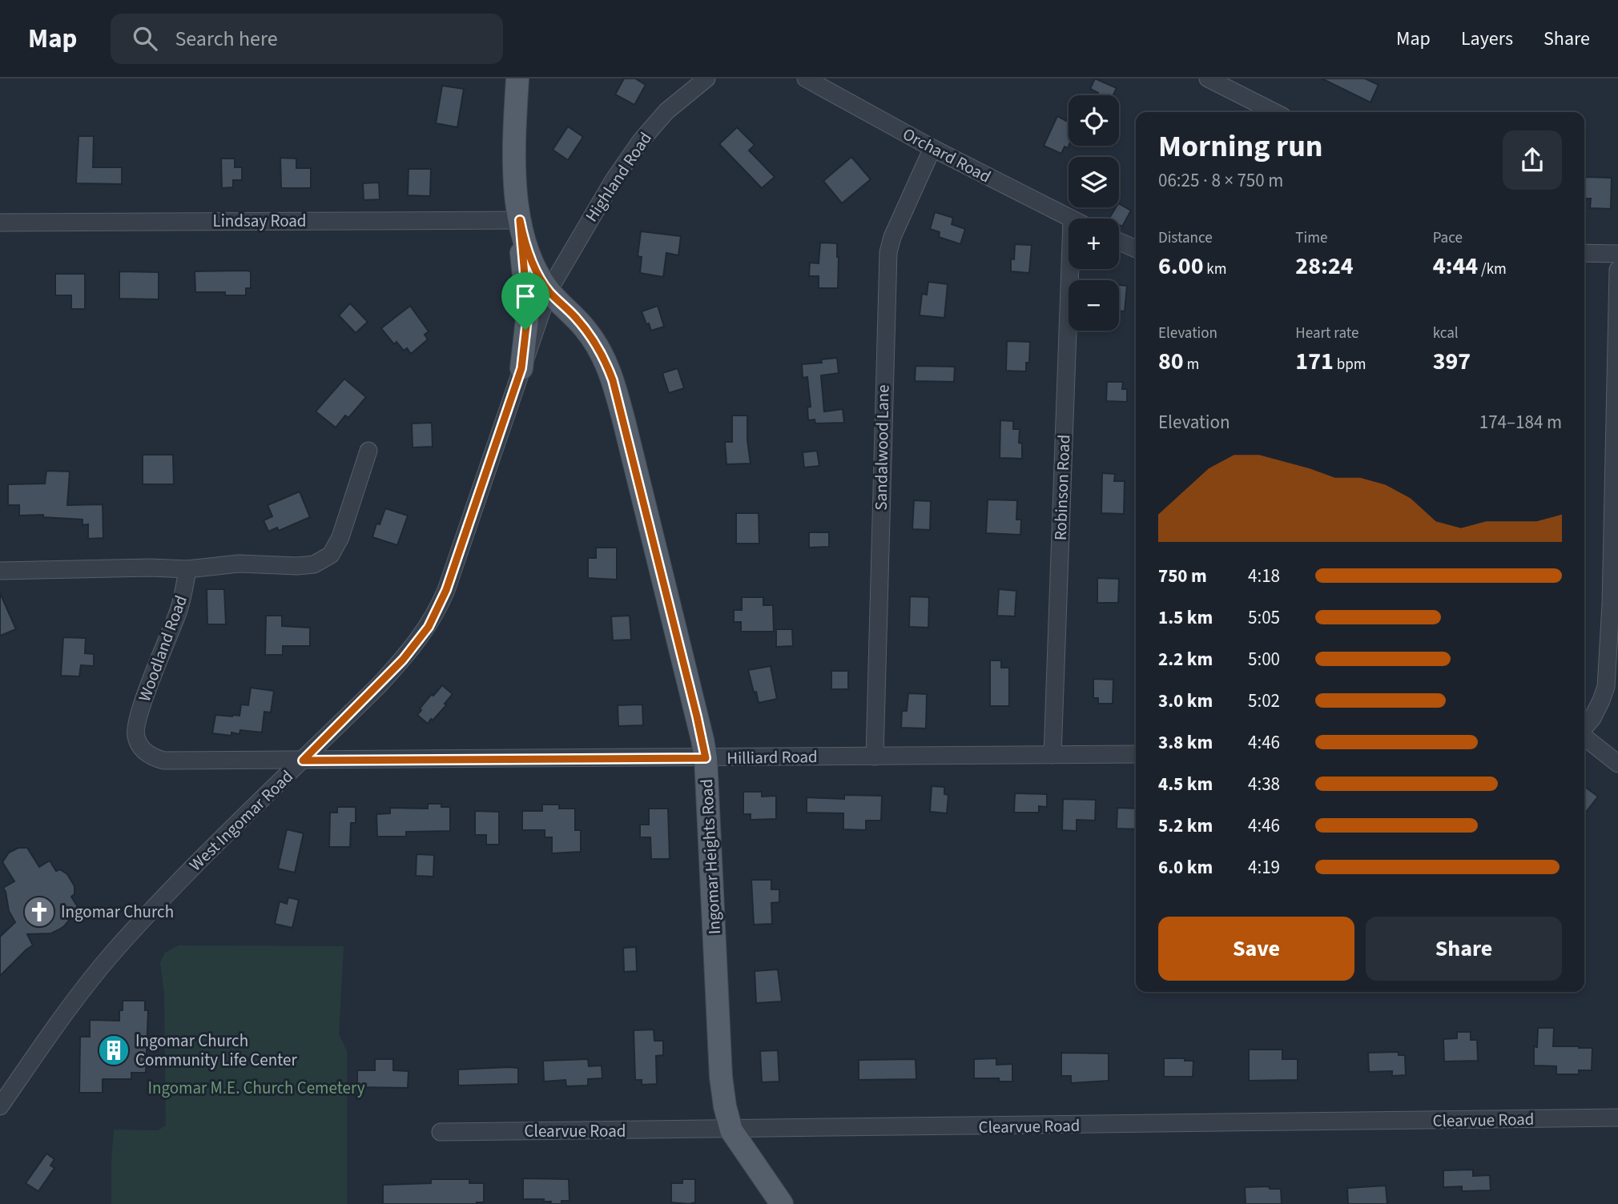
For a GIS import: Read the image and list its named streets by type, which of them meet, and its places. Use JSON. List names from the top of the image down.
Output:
{
  "streets": {
    "main road": ["Ingomar Heights Road"],
    "street": [
      "Orchard Road",
      "Highland Road",
      "Lindsay Road",
      "Sandalwood Lane",
      "Robinson Road",
      "Woodland Road",
      "Hilliard Road",
      "West Ingomar Road",
      "Clearvue Road"
    ]
  },
  "crossings": [
    ["Orchard Road", "Sandalwood Lane"],
    ["Highland Road", "West Ingomar Road"],
    ["Highland Road", "Ingomar Heights Road"],
    ["Sandalwood Lane", "Hilliard Road"],
    ["Robinson Road", "Hilliard Road"],
    ["Woodland Road", "Hilliard Road"],
    ["Woodland Road", "West Ingomar Road"],
    ["Hilliard Road", "West Ingomar Road"],
    ["Hilliard Road", "Ingomar Heights Road"],
    ["West Ingomar Road", "Ingomar Heights Road"],
    ["Ingomar Heights Road", "Clearvue Road"]
  ],
  "parks": ["Ingomar M.E. Church Cemetery"],
  "places": {
    "church": ["Ingomar Church"],
    "building": ["Ingomar Church Community Life Center"]
  },
  "page": {
    "header": "Map",
    "search": "Search here",
    "nav": ["Map", "Layers", "Share"],
    "map_buttons": ["+", "−"],
    "heading": ["Morning run", "06:25 · 8 × 750 m"],
    "stats": [
      ["Distance", "6.00 km"],
      ["Time", "28:24"],
      ["Pace", "4:44 /km"],
      ["Elevation", "80 m"],
      ["Heart rate", "171 bpm"],
      ["kcal", "397"]
    ],
    "chart": ["Elevation", "174–184 m"],
    "list": [
      {
        "name": "750 m",
        "note": "4:18"
      },
      {
        "name": "1.5 km",
        "note": "5:05"
      },
      {
        "name": "2.2 km",
        "note": "5:00"
      },
      {
        "name": "3.0 km",
        "note": "5:02"
      },
      {
        "name": "3.8 km",
        "note": "4:46"
      },
      {
        "name": "4.5 km",
        "note": "4:38"
      },
      {
        "name": "5.2 km",
        "note": "4:46"
      },
      {
        "name": "6.0 km",
        "note": "4:19"
      }
    ],
    "buttons": ["Save", "Share"]
  }
}
